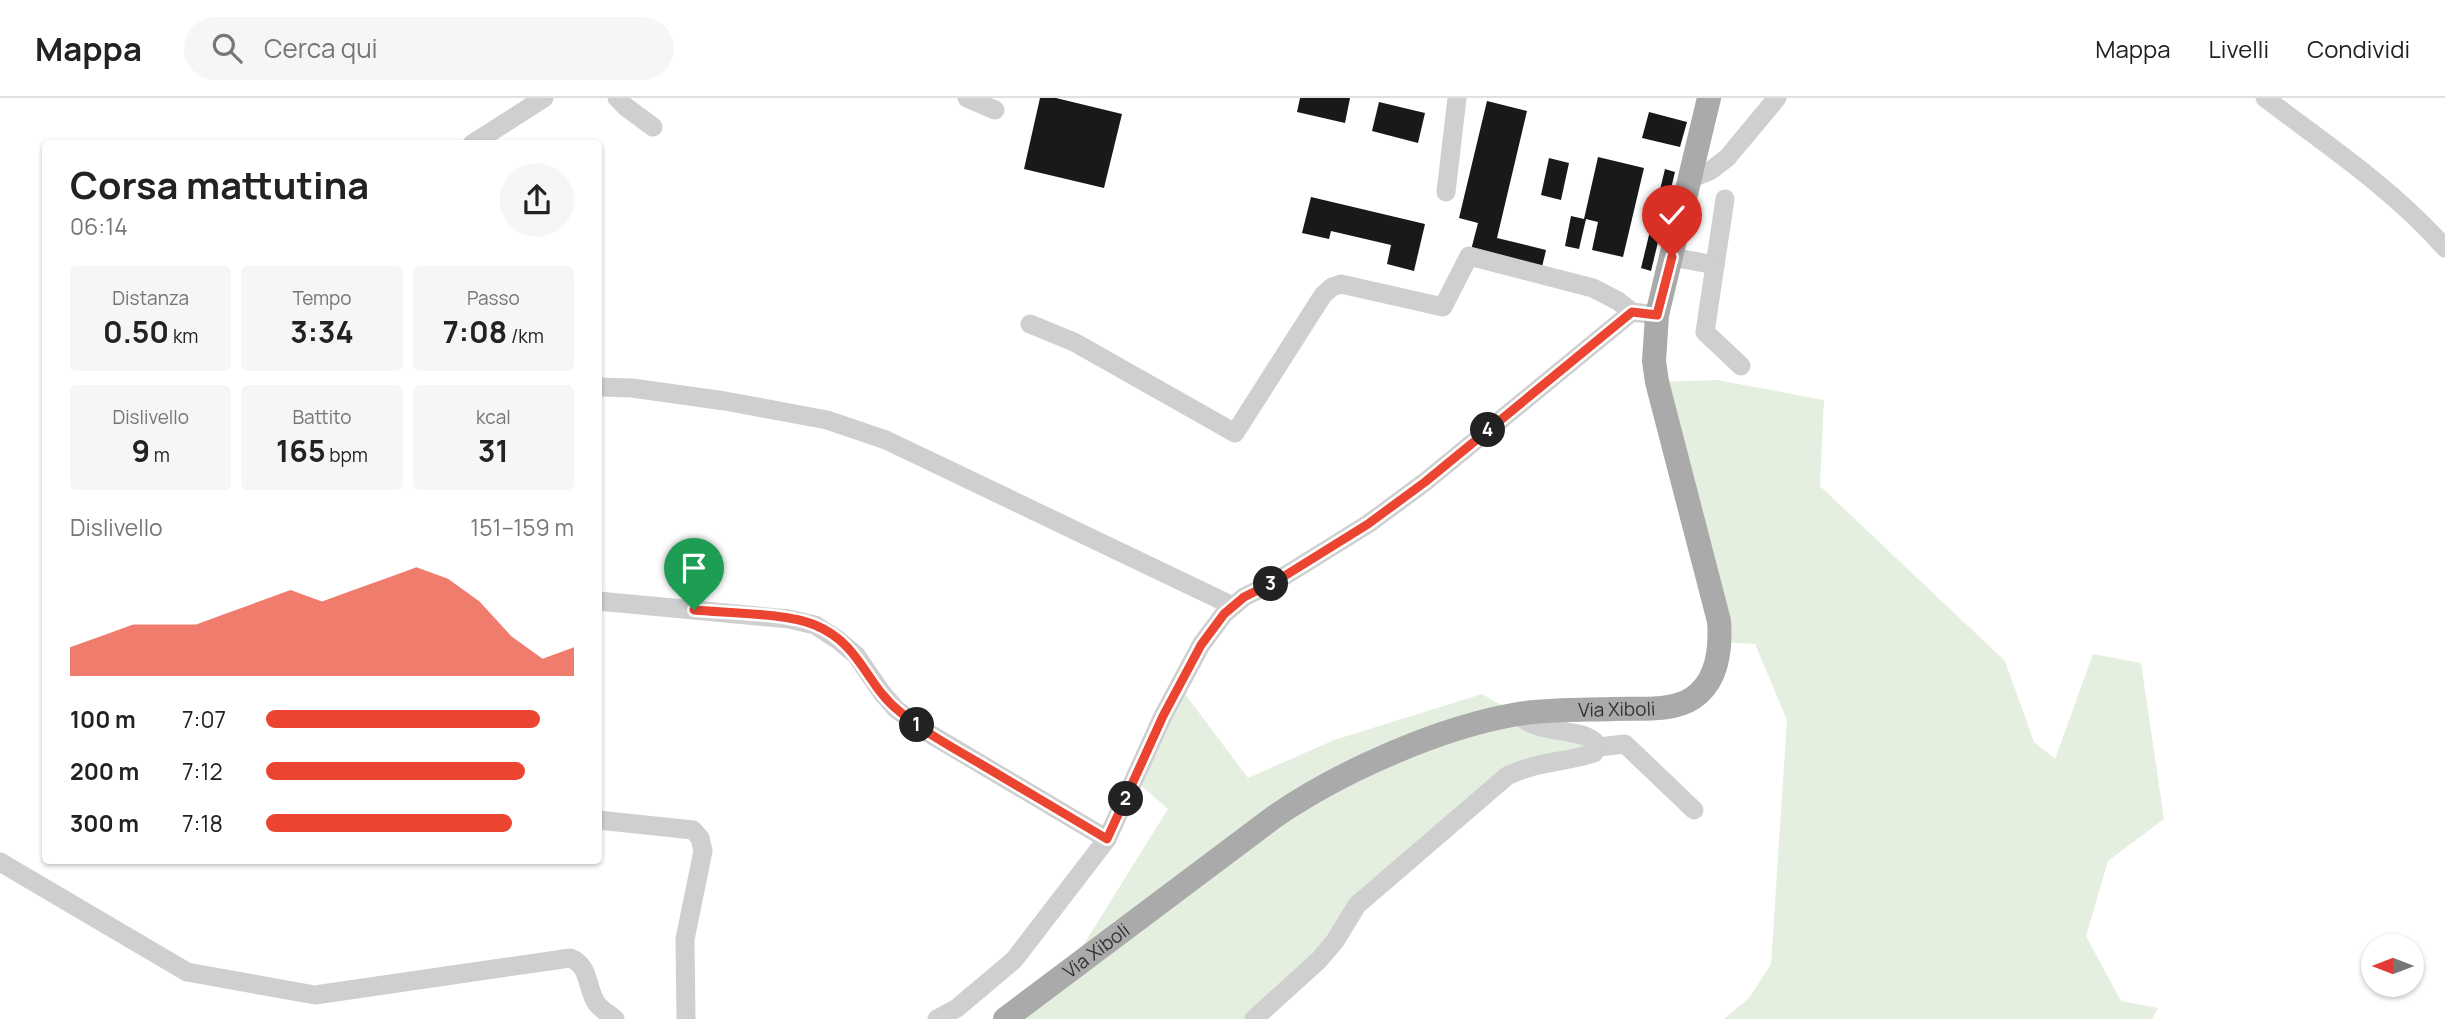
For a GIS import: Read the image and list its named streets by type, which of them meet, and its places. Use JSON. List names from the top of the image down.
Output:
{
  "streets": {
    "main road": ["Via Xiboli"]
  },
  "north": "left",
  "page": {
    "header": "Mappa",
    "search": "Cerca qui",
    "nav": ["Mappa", "Livelli", "Condividi"],
    "heading": ["Corsa mattutina", "06:14"],
    "stats": [
      ["Distanza", "0.50 km"],
      ["Tempo", "3:34"],
      ["Passo", "7:08 /km"],
      ["Dislivello", "9 m"],
      ["Battito", "165 bpm"],
      ["kcal", "31"]
    ],
    "pins": [
      "4",
      "3",
      "1",
      "2"
    ],
    "chart": ["Dislivello", "151–159 m"],
    "list": [
      {
        "name": "100 m",
        "note": "7:07"
      },
      {
        "name": "200 m",
        "note": "7:12"
      },
      {
        "name": "300 m",
        "note": "7:18"
      }
    ]
  }
}
